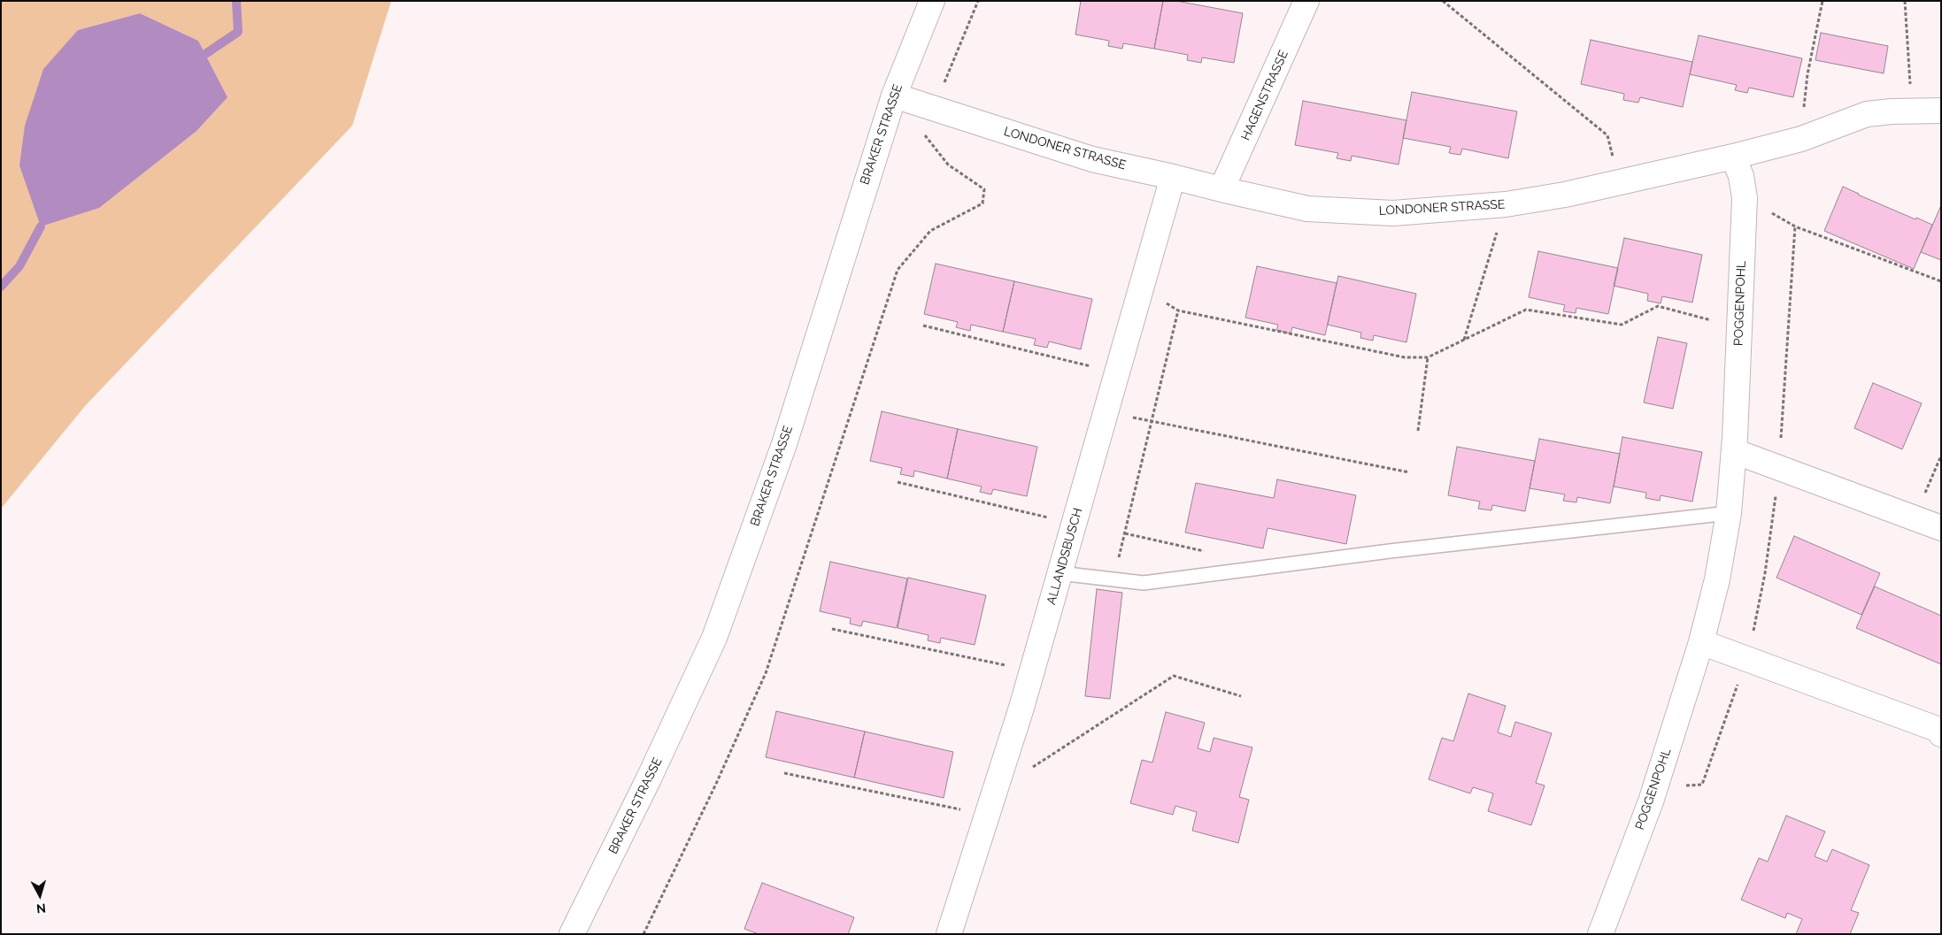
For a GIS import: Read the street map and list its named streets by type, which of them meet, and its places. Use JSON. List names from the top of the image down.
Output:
{
  "streets": {
    "street": [
      "HAGENSTRASSE",
      "BRAKER STRASSE",
      "LONDONER STRASSE",
      "POGGENPOHL",
      "ALLANDSBUSCH"
    ]
  },
  "crossings": [
    ["HAGENSTRASSE", "LONDONER STRASSE"],
    ["BRAKER STRASSE", "LONDONER STRASSE"],
    ["LONDONER STRASSE", "POGGENPOHL"],
    ["LONDONER STRASSE", "ALLANDSBUSCH"]
  ],
  "north": "bottom"
}
